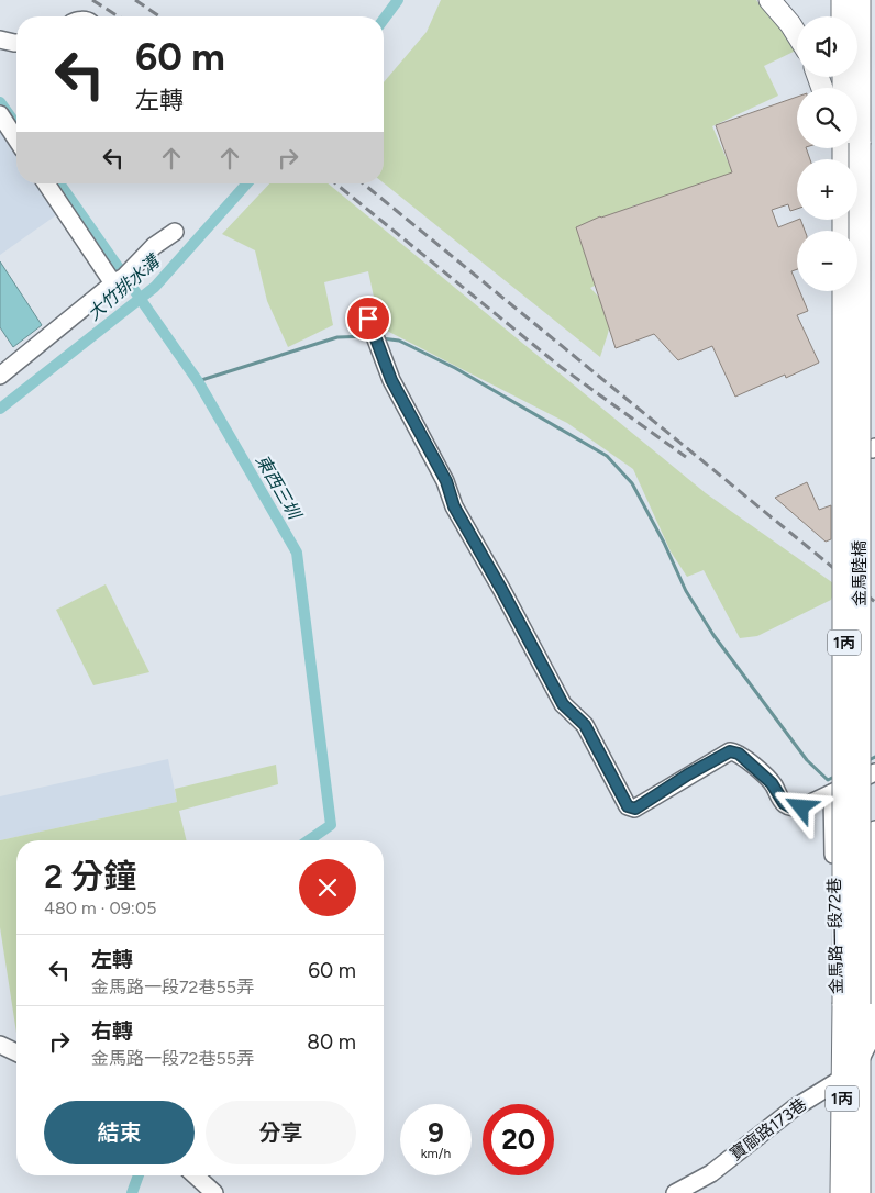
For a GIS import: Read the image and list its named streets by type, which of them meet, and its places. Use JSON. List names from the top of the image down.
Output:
{
  "streets": {
    "main road": ["金馬陸橋", "1丙"],
    "street": ["金馬路一段72巷", "寶廍路173巷"]
  },
  "crossings": [
    ["金馬陸橋", "1丙"],
    ["1丙", "金馬路一段72巷"],
    ["1丙", "寶廍路173巷"],
    ["金馬路一段72巷", "寶廍路173巷"]
  ],
  "water": ["大竹排水溝", "東西三圳"],
  "page": {
    "map_buttons": ["+", "−"],
    "turn": ["60 m", "左轉"],
    "heading": ["2 分鐘", "480 m · 09:05"],
    "list": [
      {
        "name": "左轉",
        "note": "金馬路一段72巷55弄",
        "value": "60 m"
      },
      {
        "name": "右轉",
        "note": "金馬路一段72巷55弄",
        "value": "80 m"
      }
    ],
    "buttons": ["結束", "分享"],
    "speed": "9 km/h",
    "limit": "20"
  }
}
